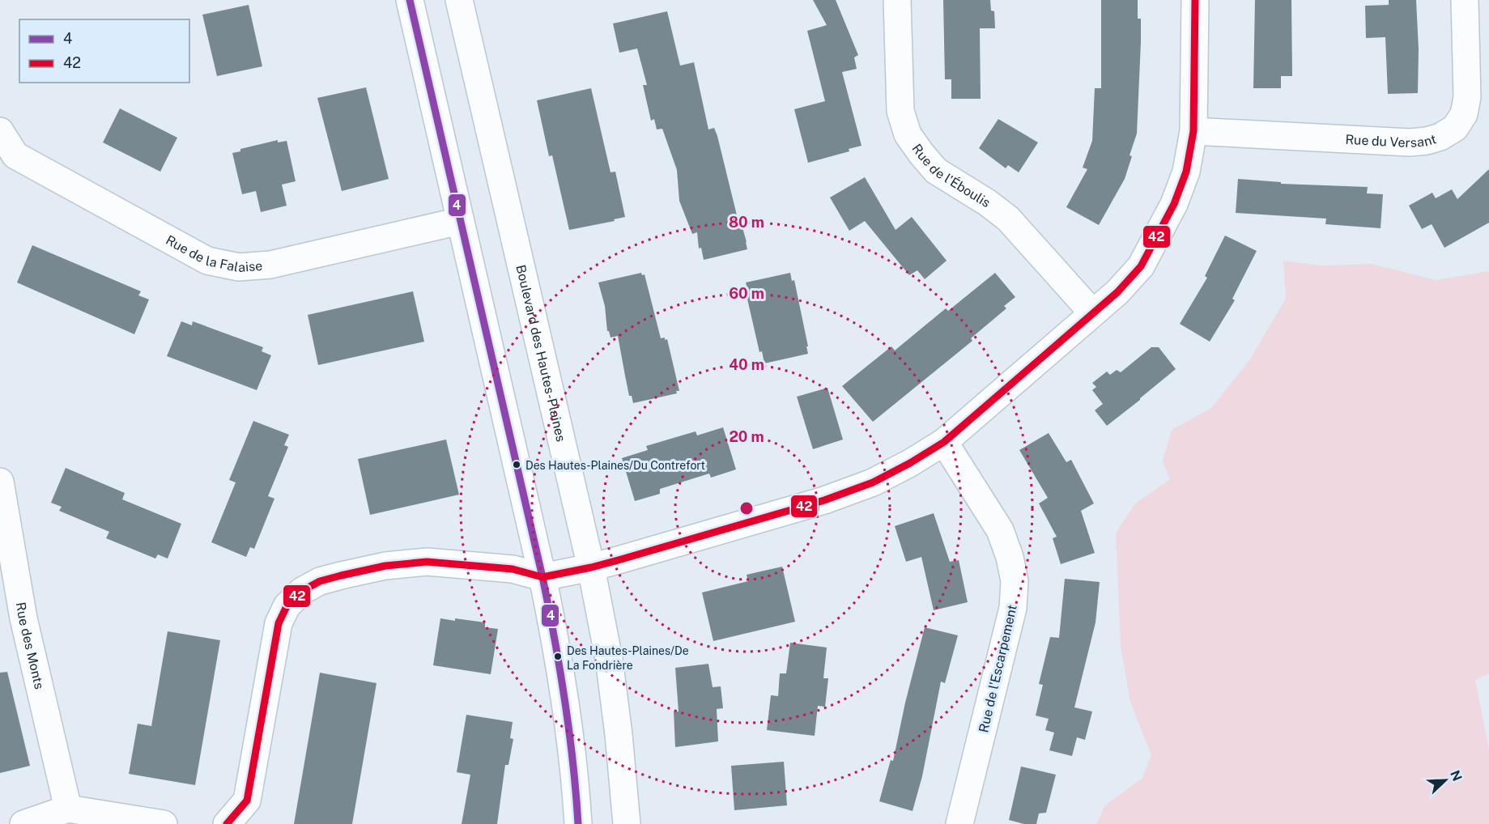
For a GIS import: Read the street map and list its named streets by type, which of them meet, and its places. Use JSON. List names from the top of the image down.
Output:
{
  "streets": {
    "street": [
      "Rue du Versant",
      "Rue de l'Éboulis",
      "Rue de la Falaise",
      "Boulevard des Hautes-Plaines",
      "Rue des Monts",
      "Rue de l'Escarpement"
    ]
  },
  "places": ["Des Hautes-Plaines/Du Contrefort", "Des Hautes-Plaines/De La Fondrière"],
  "lines": ["transit line 4", "transit line 42"],
  "legend": ["4", "42"],
  "north": "top right",
  "rings": [
    "80 m",
    "60 m",
    "40 m",
    "20 m"
  ]
}
